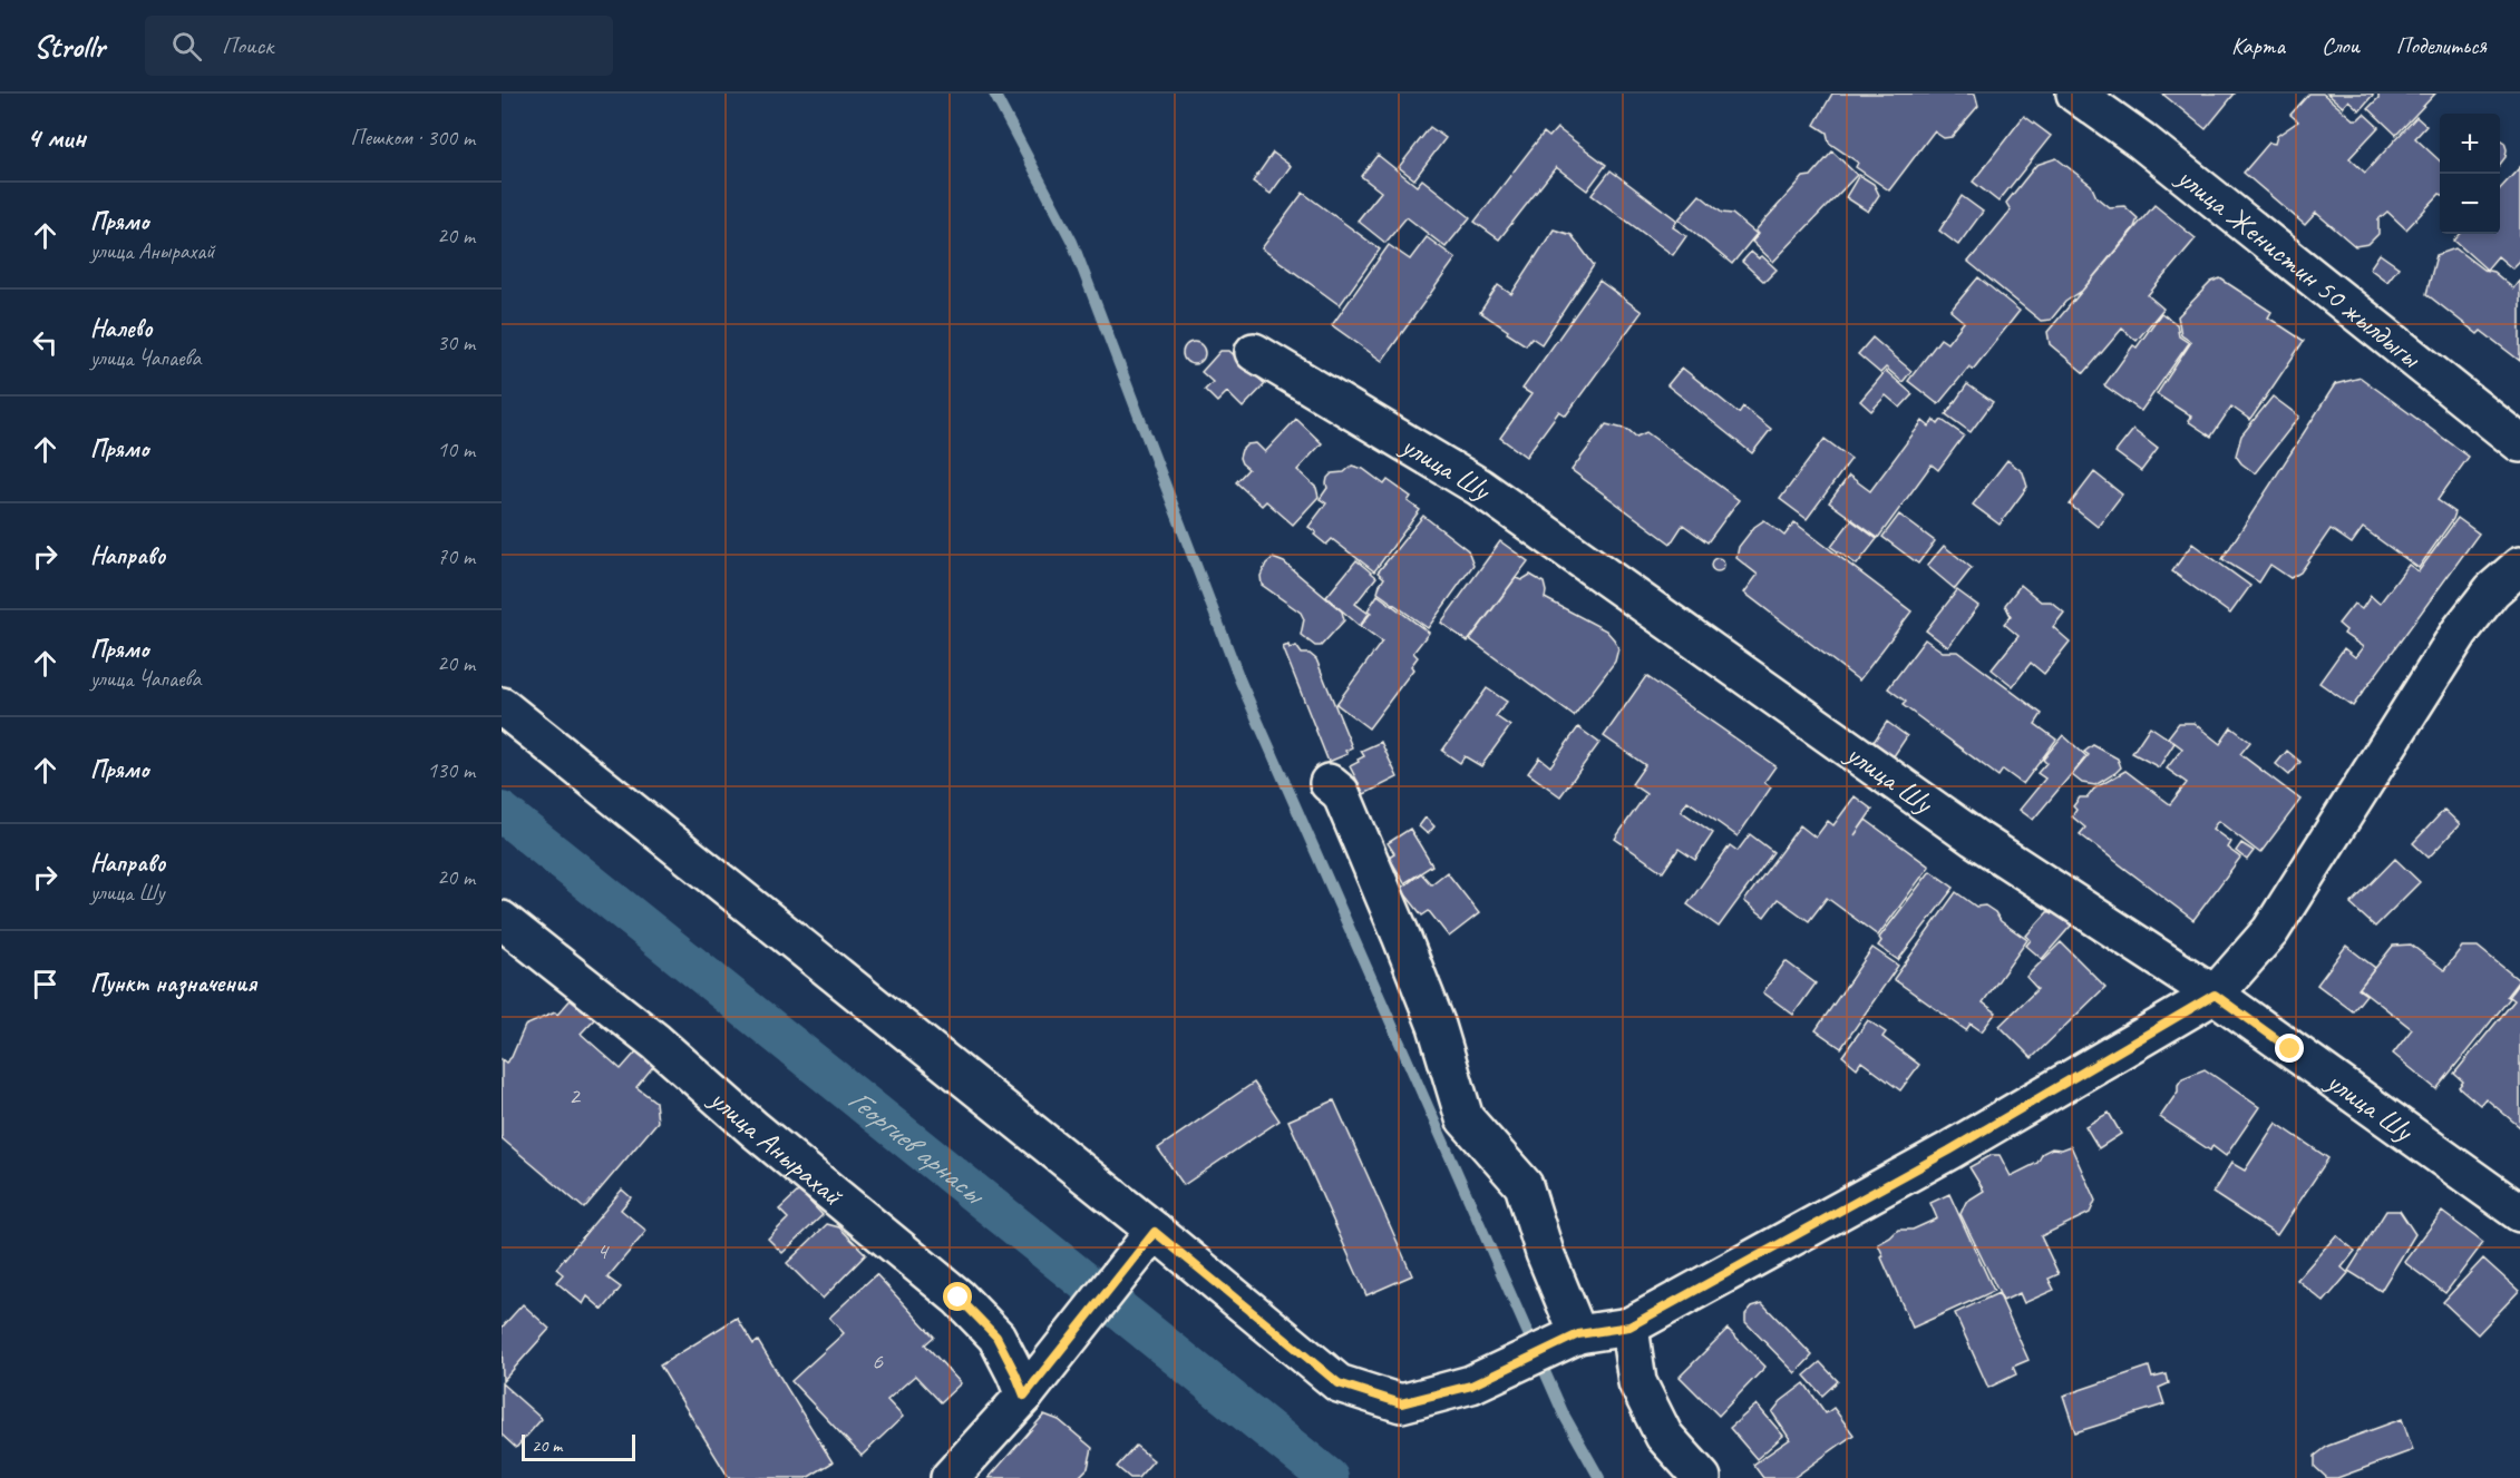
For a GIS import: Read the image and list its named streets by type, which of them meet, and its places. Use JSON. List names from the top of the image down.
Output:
{
  "streets": {
    "street": ["улица Женистин 50 жылдыгы", "улица Шу", "улица Анырахай"]
  },
  "water": ["Георгиев арнасы"],
  "house_numbers": ["2", "4", "6"],
  "scale_bar": "20 m",
  "page": {
    "header": "Strollr",
    "search": "Поиск",
    "nav": ["Карта", "Слои", "Поделиться"],
    "heading": ["4 мин", "Пешком · 300 m"],
    "map_buttons": ["+", "−"],
    "list": [
      ["Прямо", "улица Анырахай", "20 m"],
      ["Налево", "улица Чапаева", "30 m"],
      ["Прямо", "10 m"],
      ["Направо", "70 m"],
      ["Прямо", "улица Чапаева", "20 m"],
      ["Прямо", "130 m"],
      ["Направо", "улица Шу", "20 m"],
      "Пункт назначения"
    ],
    "scale": "20 m"
  }
}
